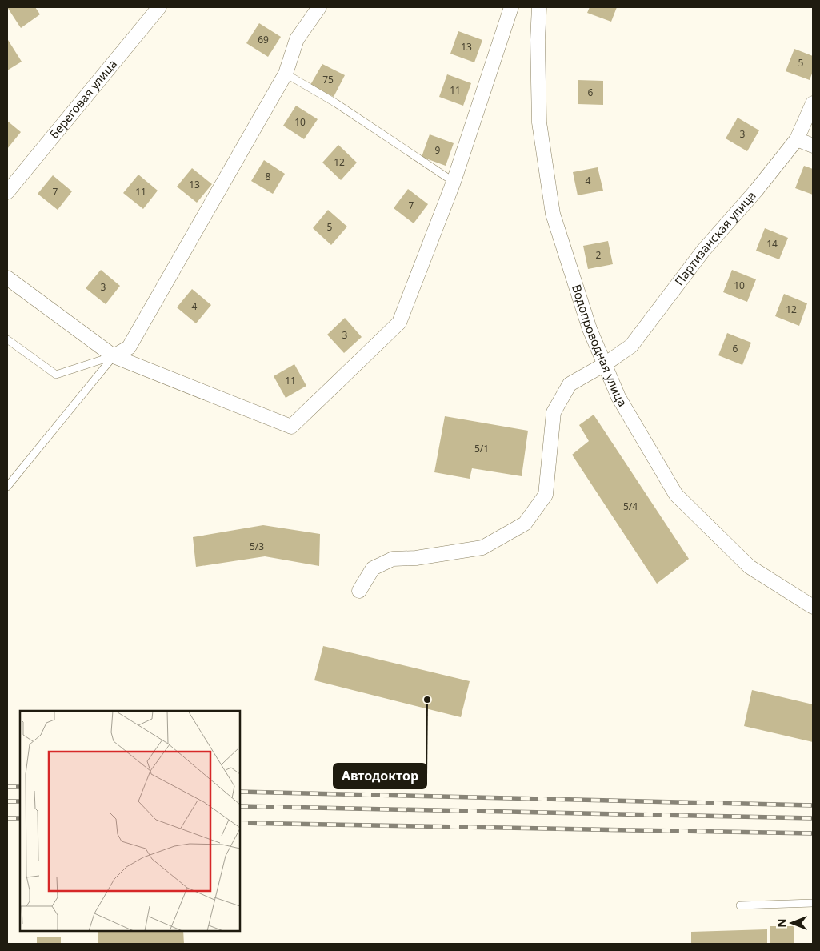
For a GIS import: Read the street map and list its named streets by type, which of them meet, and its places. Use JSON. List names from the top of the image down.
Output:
{
  "streets": {
    "street": ["Береговая улица", "Партизанская улица", "Водопроводная улица"]
  },
  "crossings": [
    ["Партизанская улица", "Водопроводная улица"]
  ],
  "places": ["Автодоктор"],
  "house_numbers": [
    "69",
    "13",
    "5",
    "75",
    "11",
    "6",
    "10",
    "3",
    "9",
    "12",
    "8",
    "4",
    "13",
    "7",
    "11",
    "7",
    "5",
    "14",
    "2",
    "10",
    "3",
    "4",
    "12",
    "3",
    "6",
    "11",
    "5/1",
    "5/4",
    "5/3"
  ],
  "north": "left"
}
